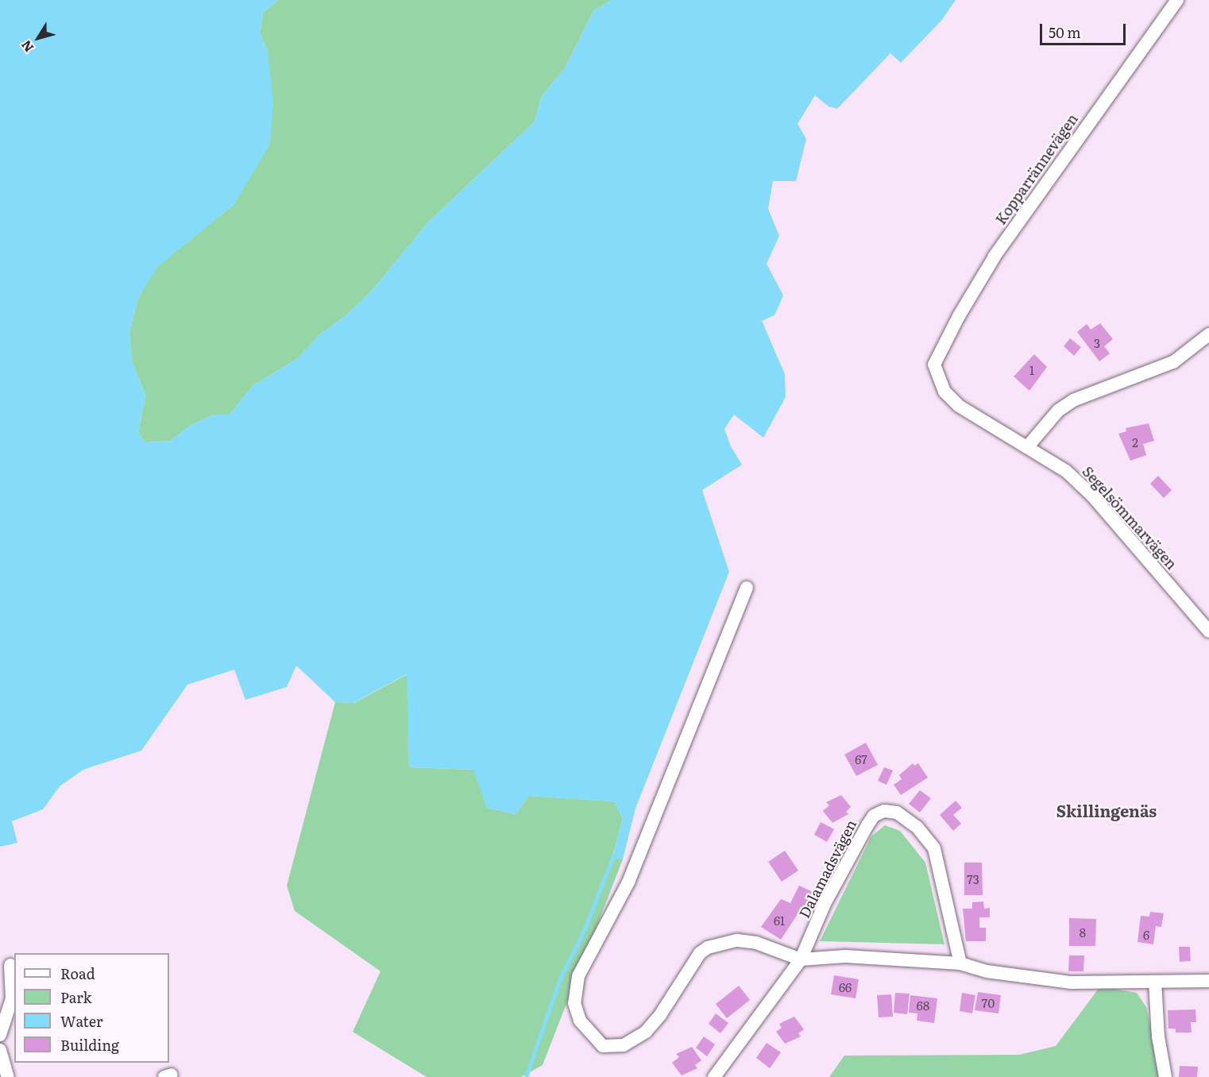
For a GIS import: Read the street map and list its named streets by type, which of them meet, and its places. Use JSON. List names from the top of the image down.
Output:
{
  "streets": {
    "street": ["Kopparrännevägen", "Segelsömmarvägen", "Dalamadsvägen"]
  },
  "crossings": [
    ["Kopparrännevägen", "Segelsömmarvägen"]
  ],
  "districts": ["Skillingenäs"],
  "house_numbers": [
    "3",
    "1",
    "2",
    "67",
    "73",
    "61",
    "8",
    "6",
    "66",
    "70",
    "68"
  ],
  "legend": [
    "Road",
    "Park",
    "Water",
    "Building"
  ],
  "scale_bar": "50 m",
  "north": "bottom left"
}
